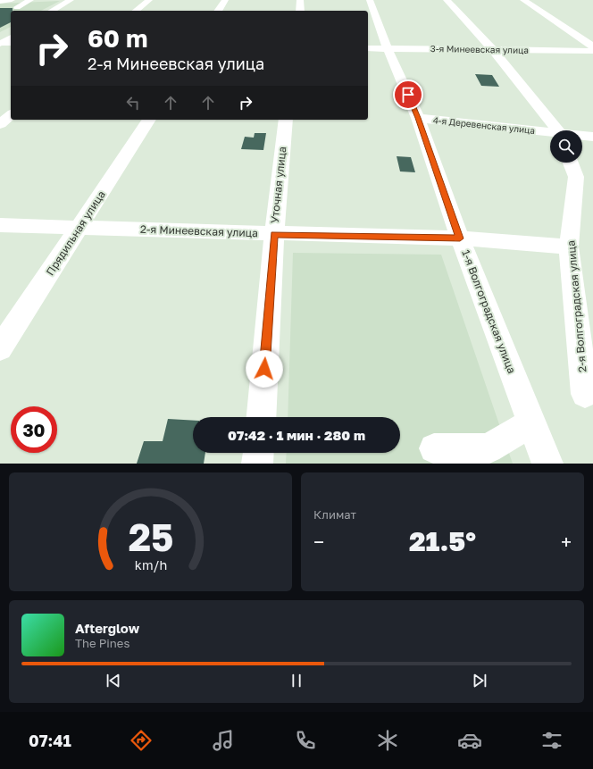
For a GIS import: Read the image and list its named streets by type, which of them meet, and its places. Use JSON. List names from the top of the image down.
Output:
{
  "streets": {
    "main road": [
      "3-я Минеевская улица",
      "4-я Деревенская улица",
      "Уточная улица",
      "2-я Минеевская улица",
      "Прядильная улица",
      "2-я Волгоградская улица",
      "1-я Волгоградская улица"
    ]
  },
  "crossings": [
    ["3-я Минеевская улица", "1-я Волгоградская улица"],
    ["4-я Деревенская улица", "1-я Волгоградская улица"],
    ["Уточная улица", "2-я Минеевская улица"],
    ["2-я Минеевская улица", "Прядильная улица"],
    ["2-я Минеевская улица", "2-я Волгоградская улица"],
    ["2-я Минеевская улица", "1-я Волгоградская улица"]
  ],
  "page": {
    "turn": ["60 m", "2-я Минеевская улица"],
    "limit": "30",
    "trip": "07:42 · 1 мин · 280 m",
    "tile": "Климат",
    "heat": ["−", "21.5°", "+"],
    "song": ["Afterglow", "The Pines"],
    "tabs": "07:41",
    "gauge": ["25", "km/h"]
  }
}
